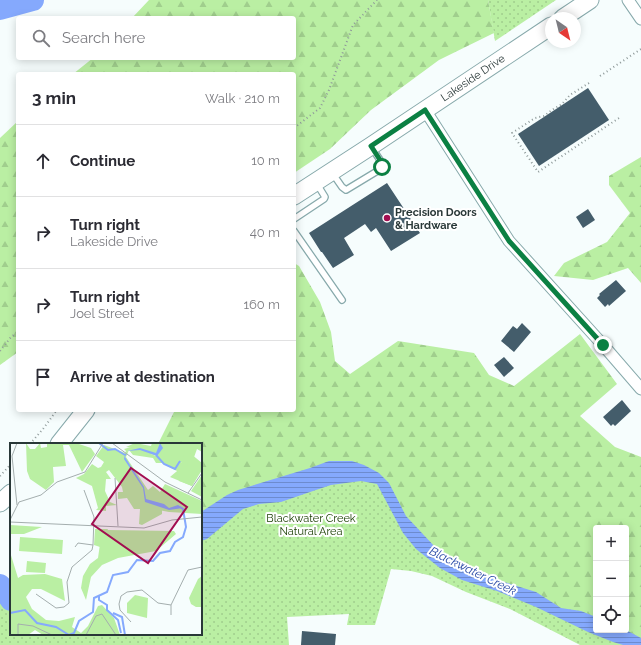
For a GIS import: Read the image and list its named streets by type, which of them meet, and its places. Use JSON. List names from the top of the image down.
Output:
{
  "streets": {
    "main road": ["Lakeside Drive"]
  },
  "water": ["Blackwater Creek"],
  "parks": ["Blackwater Creek Natural Area"],
  "places": ["Precision Doors & Hardware"],
  "north": "bottom right",
  "page": {
    "search": "Search here",
    "heading": ["3 min", "Walk · 210 m"],
    "list": [
      ["Continue", "10 m"],
      ["Turn right", "Lakeside Drive", "40 m"],
      ["Turn right", "Joel Street", "160 m"],
      "Arrive at destination"
    ],
    "map_buttons": ["+", "−"]
  }
}
